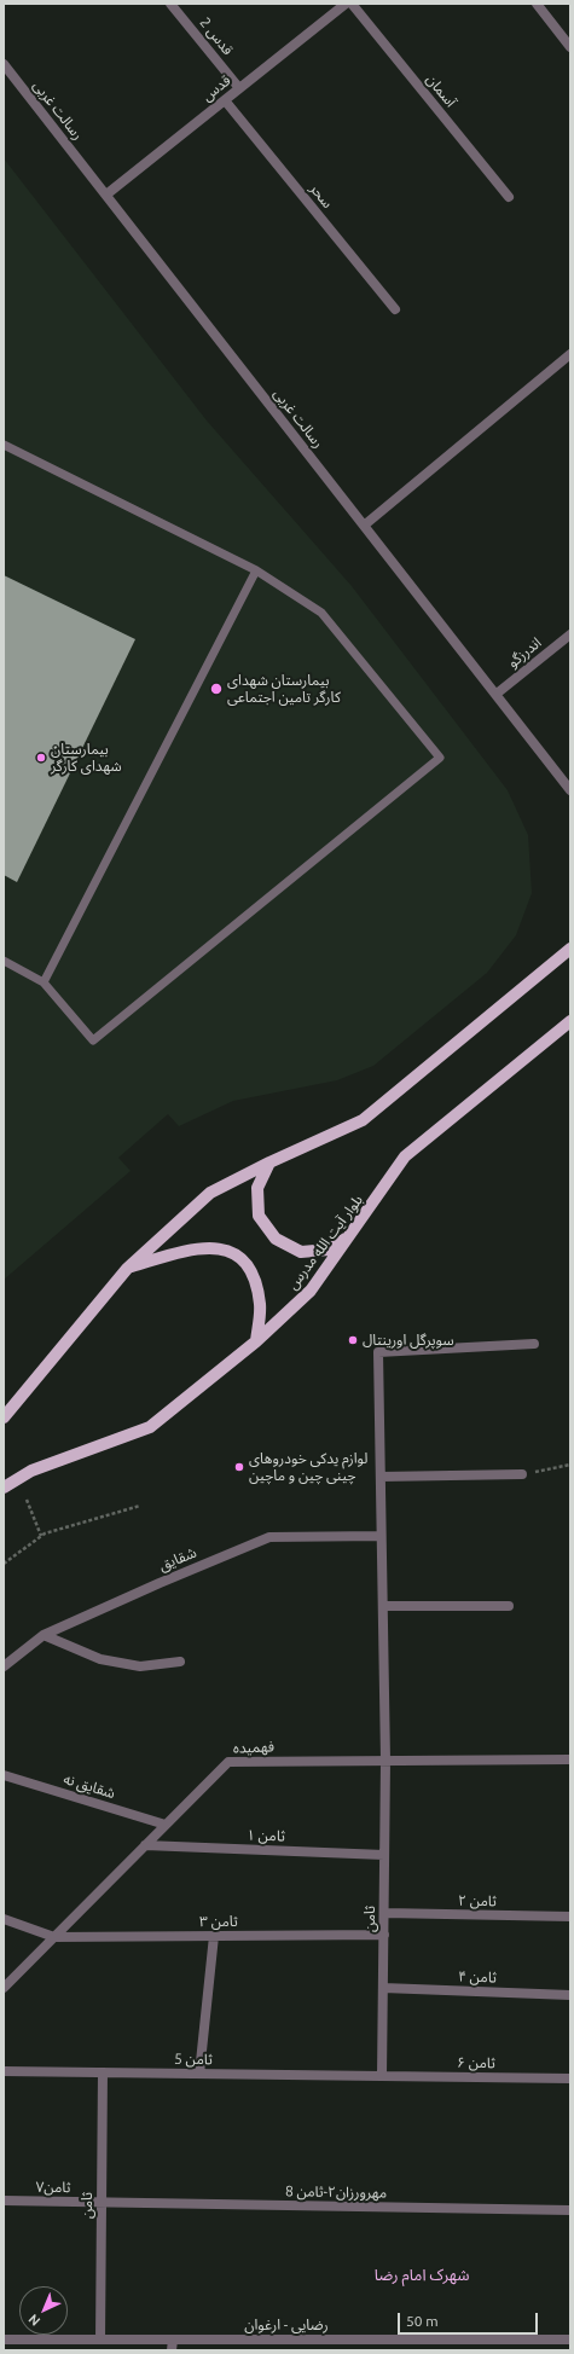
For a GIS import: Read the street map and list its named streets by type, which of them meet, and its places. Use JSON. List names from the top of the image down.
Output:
{
  "streets": {
    "main road": ["بلوار آیت الله مدرس"],
    "street": [
      "قدس 2",
      "قدس",
      "آسمان",
      "رسالت غربی",
      "سحر",
      "اندرزگو",
      "شقایق",
      "فهمیده",
      "شقایق نه",
      "ثامن ۱",
      "ثامن ۲",
      "ثامن",
      "ثامن ۳",
      "ثامن ۴",
      "ثامن 5",
      "ثامن ۶",
      "ثامن۷",
      "مهرورزان۲-ثامن 8",
      "رضایی - ارغوان"
    ]
  },
  "crossings": [
    ["قدس 2", "قدس"],
    ["قدس", "رسالت غربی"],
    ["قدس", "سحر"],
    ["رسالت غربی", "اندرزگو"],
    ["شقایق", "ثامن"],
    ["فهمیده", "شقایق نه"],
    ["فهمیده", "ثامن ۱"],
    ["فهمیده", "ثامن"],
    ["فهمیده", "ثامن ۳"],
    ["ثامن ۱", "ثامن"],
    ["ثامن ۲", "ثامن"],
    ["ثامن", "ثامن ۳"],
    ["ثامن", "ثامن ۴"],
    ["ثامن", "ثامن 5"],
    ["ثامن", "ثامن ۶"],
    ["ثامن", "ثامن۷"],
    ["ثامن", "مهرورزان۲-ثامن 8"],
    ["ثامن", "رضایی - ارغوان"],
    ["ثامن 5", "ثامن ۶"],
    ["ثامن۷", "مهرورزان۲-ثامن 8"]
  ],
  "districts": ["شهرک امام رضا"],
  "places": [
    "بیمارستان شهدای کارگر تامین اجتماعی",
    "بیمارستان شهدای کارگر",
    "سوپرگل اورینتال",
    "لوازم یدکی خودروهای چینی چین و ماچین"
  ],
  "scale_bar": "50 m",
  "north": "bottom left"
}
